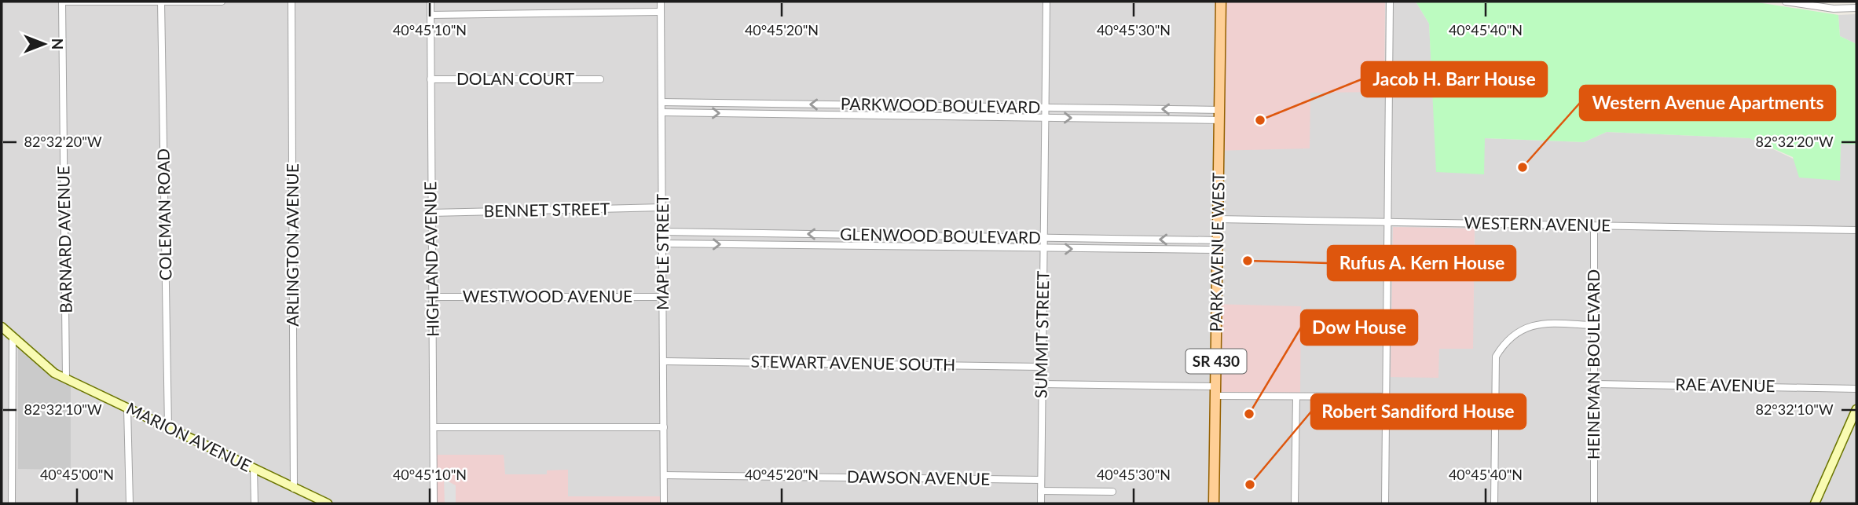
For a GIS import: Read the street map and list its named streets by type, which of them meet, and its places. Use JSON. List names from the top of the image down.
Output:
{
  "streets": {
    "main road": ["PARK AVENUE WEST", "SR 430"],
    "street": [
      "DOLAN COURT",
      "PARKWOOD BOULEVARD",
      "BENNET STREET",
      "COLEMAN ROAD",
      "WESTERN AVENUE",
      "GLENWOOD BOULEVARD",
      "BARNARD AVENUE",
      "ARLINGTON AVENUE",
      "MAPLE STREET",
      "HIGHLAND AVENUE",
      "WESTWOOD AVENUE",
      "SUMMIT STREET",
      "STEWART AVENUE SOUTH",
      "HEINEMAN BOULEVARD",
      "RAE AVENUE",
      "MARION AVENUE",
      "DAWSON AVENUE"
    ]
  },
  "crossings": [
    ["DOLAN COURT", "HIGHLAND AVENUE"],
    ["PARKWOOD BOULEVARD", "MAPLE STREET"],
    ["PARKWOOD BOULEVARD", "PARK AVENUE WEST"],
    ["PARKWOOD BOULEVARD", "SUMMIT STREET"],
    ["BENNET STREET", "MAPLE STREET"],
    ["BENNET STREET", "HIGHLAND AVENUE"],
    ["COLEMAN ROAD", "MARION AVENUE"],
    ["WESTERN AVENUE", "PARK AVENUE WEST"],
    ["WESTERN AVENUE", "HEINEMAN BOULEVARD"],
    ["GLENWOOD BOULEVARD", "MAPLE STREET"],
    ["GLENWOOD BOULEVARD", "PARK AVENUE WEST"],
    ["GLENWOOD BOULEVARD", "SUMMIT STREET"],
    ["BARNARD AVENUE", "MARION AVENUE"],
    ["ARLINGTON AVENUE", "MARION AVENUE"],
    ["MAPLE STREET", "WESTWOOD AVENUE"],
    ["MAPLE STREET", "STEWART AVENUE SOUTH"],
    ["MAPLE STREET", "DAWSON AVENUE"],
    ["HIGHLAND AVENUE", "WESTWOOD AVENUE"],
    ["SUMMIT STREET", "STEWART AVENUE SOUTH"],
    ["SUMMIT STREET", "DAWSON AVENUE"],
    ["HEINEMAN BOULEVARD", "RAE AVENUE"]
  ],
  "places": [
    "Jacob H. Barr House",
    "Western Avenue Apartments",
    "Rufus A. Kern House",
    "Dow House",
    "Robert Sandiford House"
  ],
  "north": "right",
  "coordinates": [
    "40°45'10\"N",
    "40°45'20\"N",
    "40°45'30\"N",
    "40°45'40\"N",
    "82°32'20\"W",
    "82°32'10\"W",
    "40°45'00\"N"
  ]
}
